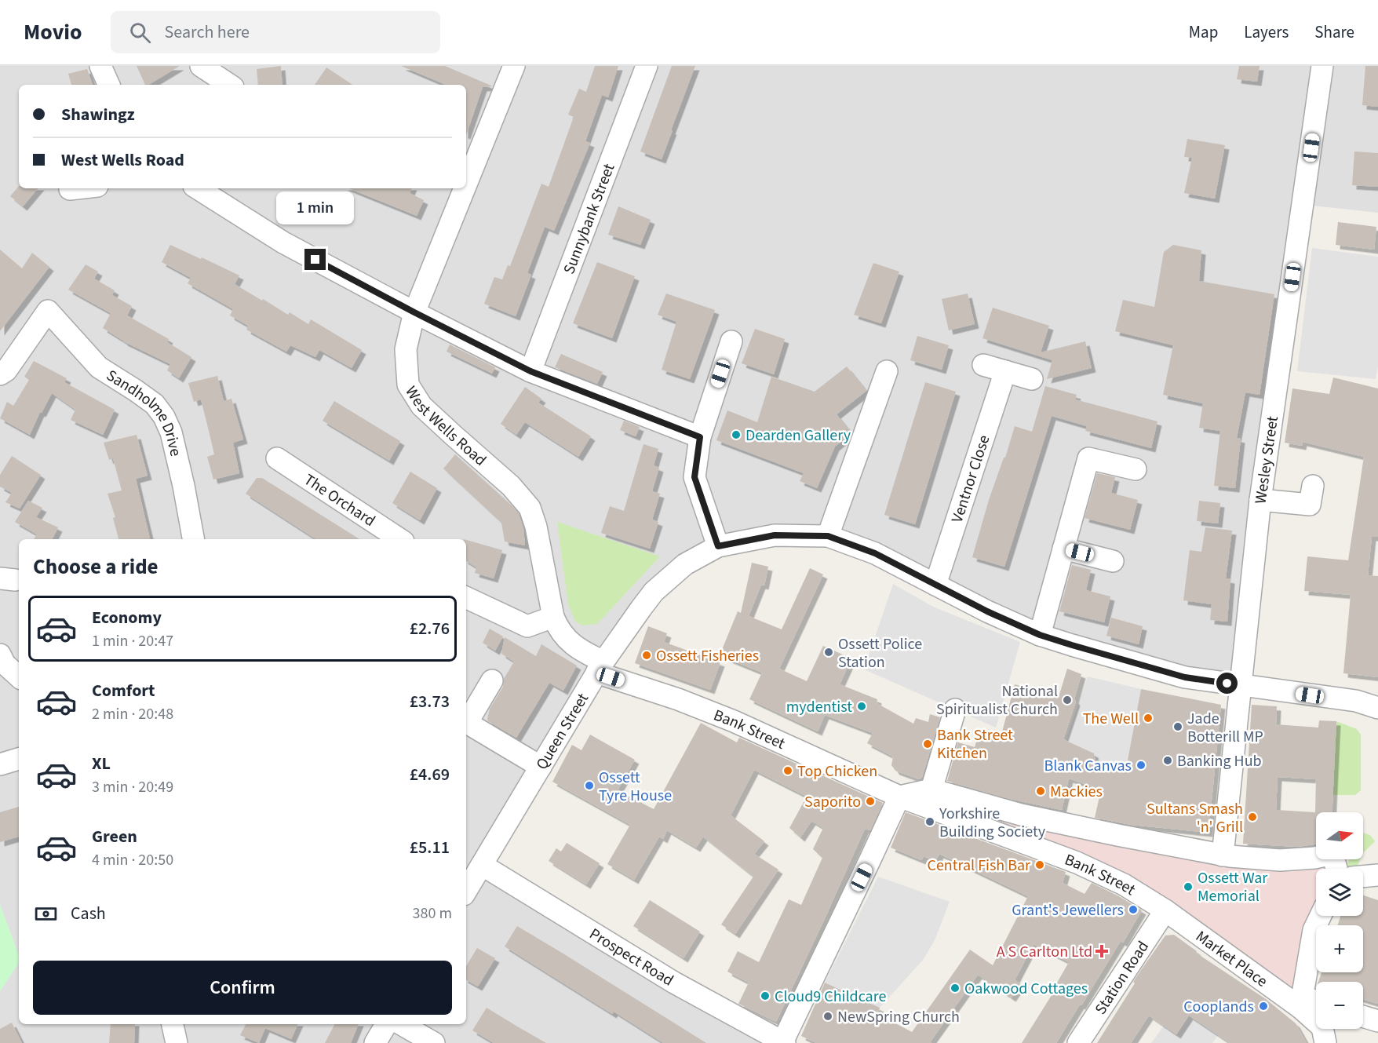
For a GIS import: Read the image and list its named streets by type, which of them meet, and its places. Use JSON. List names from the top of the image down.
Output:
{
  "streets": {
    "street": [
      "Sunnybank Street",
      "Sandholme Drive",
      "West Wells Road",
      "Wesley Street",
      "Ventnor Close",
      "The Orchard",
      "Bank Street",
      "Queen Street",
      "Prospect Road",
      "Market Place",
      "Station Road"
    ]
  },
  "crossings": [
    ["West Wells Road", "Bank Street"],
    ["West Wells Road", "Queen Street"],
    ["Wesley Street", "Queen Street"],
    ["Ventnor Close", "Queen Street"],
    ["Bank Street", "Queen Street"],
    ["Bank Street", "Market Place"],
    ["Bank Street", "Station Road"],
    ["Queen Street", "Prospect Road"],
    ["Market Place", "Station Road"]
  ],
  "places": {
    "other": [
      "Dearden Gallery",
      "Ossett Police Station",
      "Ossett Fisheries",
      "National Spiritualist Church",
      "mydentist",
      "The Well",
      "Jade Botterill MP",
      "Bank Street Kitchen",
      "Banking Hub",
      "Blank Canvas",
      "Top Chicken",
      "Ossett Tyre House",
      "Mackies",
      "Saporito",
      "Sultans Smash 'n' Grill",
      "Yorkshire Building Society",
      "Central Fish Bar",
      "Ossett War Memorial",
      "Grant's Jewellers",
      "Oakwood Cottages",
      "Cloud9 Childcare",
      "Cooplands",
      "NewSpring Church"
    ],
    "health": ["A S Carlton Ltd"]
  },
  "north": "right",
  "page": {
    "header": "Movio",
    "search": "Search here",
    "nav": ["Map", "Layers", "Share"],
    "banner": ["Shawingz", "West Wells Road"],
    "bubble": "1 min",
    "heading": "Choose a ride",
    "list": [
      {
        "name": "Economy",
        "note": "1 min · 20:47",
        "value": "£2.76"
      },
      {
        "name": "Comfort",
        "note": "2 min · 20:48",
        "value": "£3.73"
      },
      {
        "name": "XL",
        "note": "3 min · 20:49",
        "value": "£4.69"
      },
      {
        "name": "Green",
        "note": "4 min · 20:50",
        "value": "£5.11"
      }
    ],
    "map_buttons": ["+", "−"],
    "pay": ["Cash", "380 m"],
    "buttons": "Confirm"
  }
}
